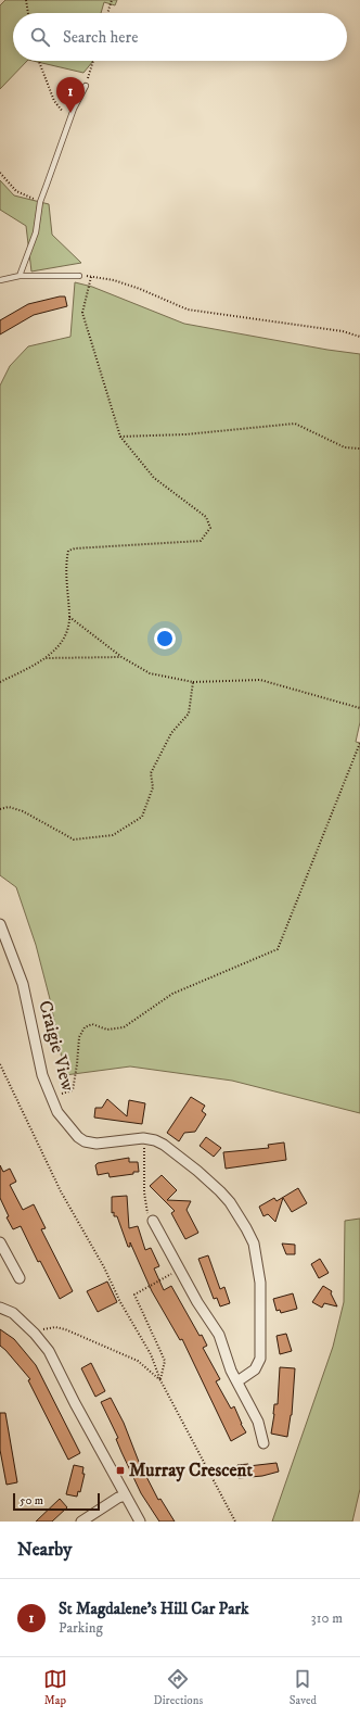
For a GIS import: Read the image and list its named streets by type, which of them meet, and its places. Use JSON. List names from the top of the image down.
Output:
{
  "streets": {
    "street": ["Craigie View"]
  },
  "places": {
    "transit": ["Murray Crescent"]
  },
  "scale_bar": "50 m",
  "page": {
    "search": "Search here",
    "pins": "1",
    "scale": "50 m",
    "heading": "Nearby",
    "list": [
      {
        "mark": "1",
        "name": "St Magdalene's Hill Car Park",
        "note": "Parking",
        "value": "310 m"
      }
    ],
    "nav": ["Map", "Directions", "Saved"]
  }
}
